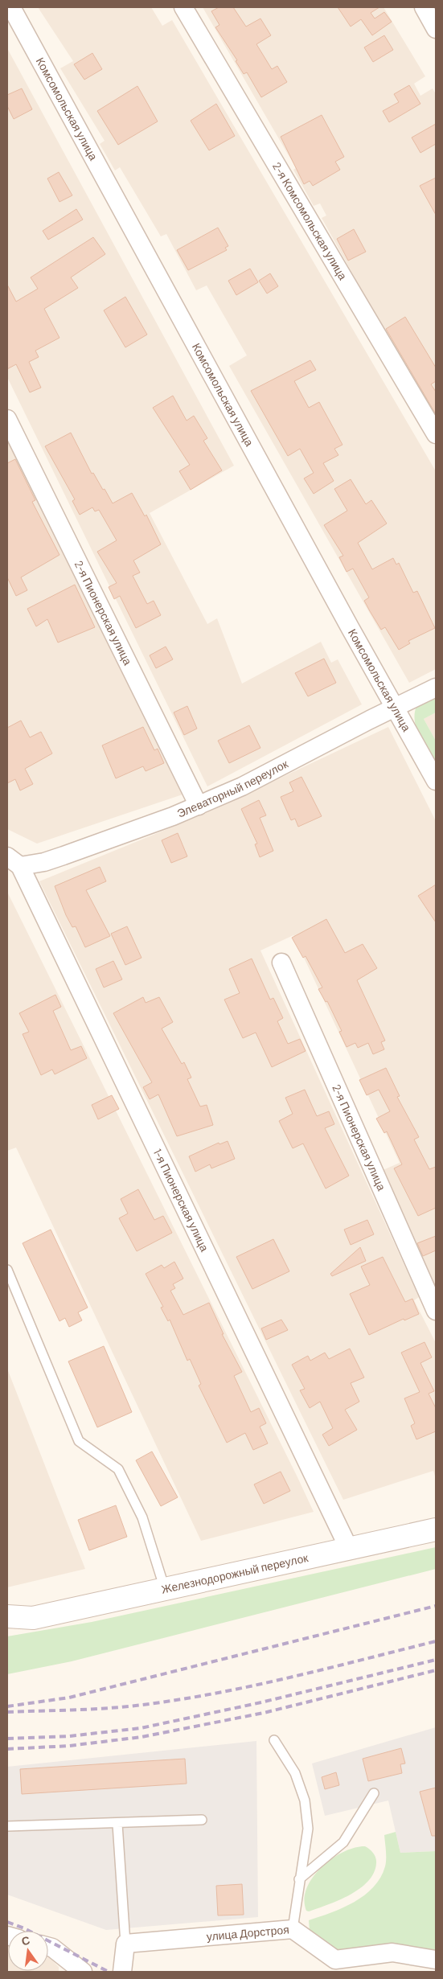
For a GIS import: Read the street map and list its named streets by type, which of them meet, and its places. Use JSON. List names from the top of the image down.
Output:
{
  "streets": {
    "street": [
      "Комсомольская улица",
      "2-я Комсомольская улица",
      "2-я Пионерская улица",
      "Элеваторный переулок",
      "1-я Пионерская улица",
      "Железнодорожный переулок",
      "улица Дорстроя"
    ]
  },
  "crossings": [
    ["Комсомольская улица", "Элеваторный переулок"],
    ["2-я Пионерская улица", "Элеваторный переулок"],
    ["Элеваторный переулок", "1-я Пионерская улица"],
    ["1-я Пионерская улица", "Железнодорожный переулок"]
  ],
  "north": "top"
}
